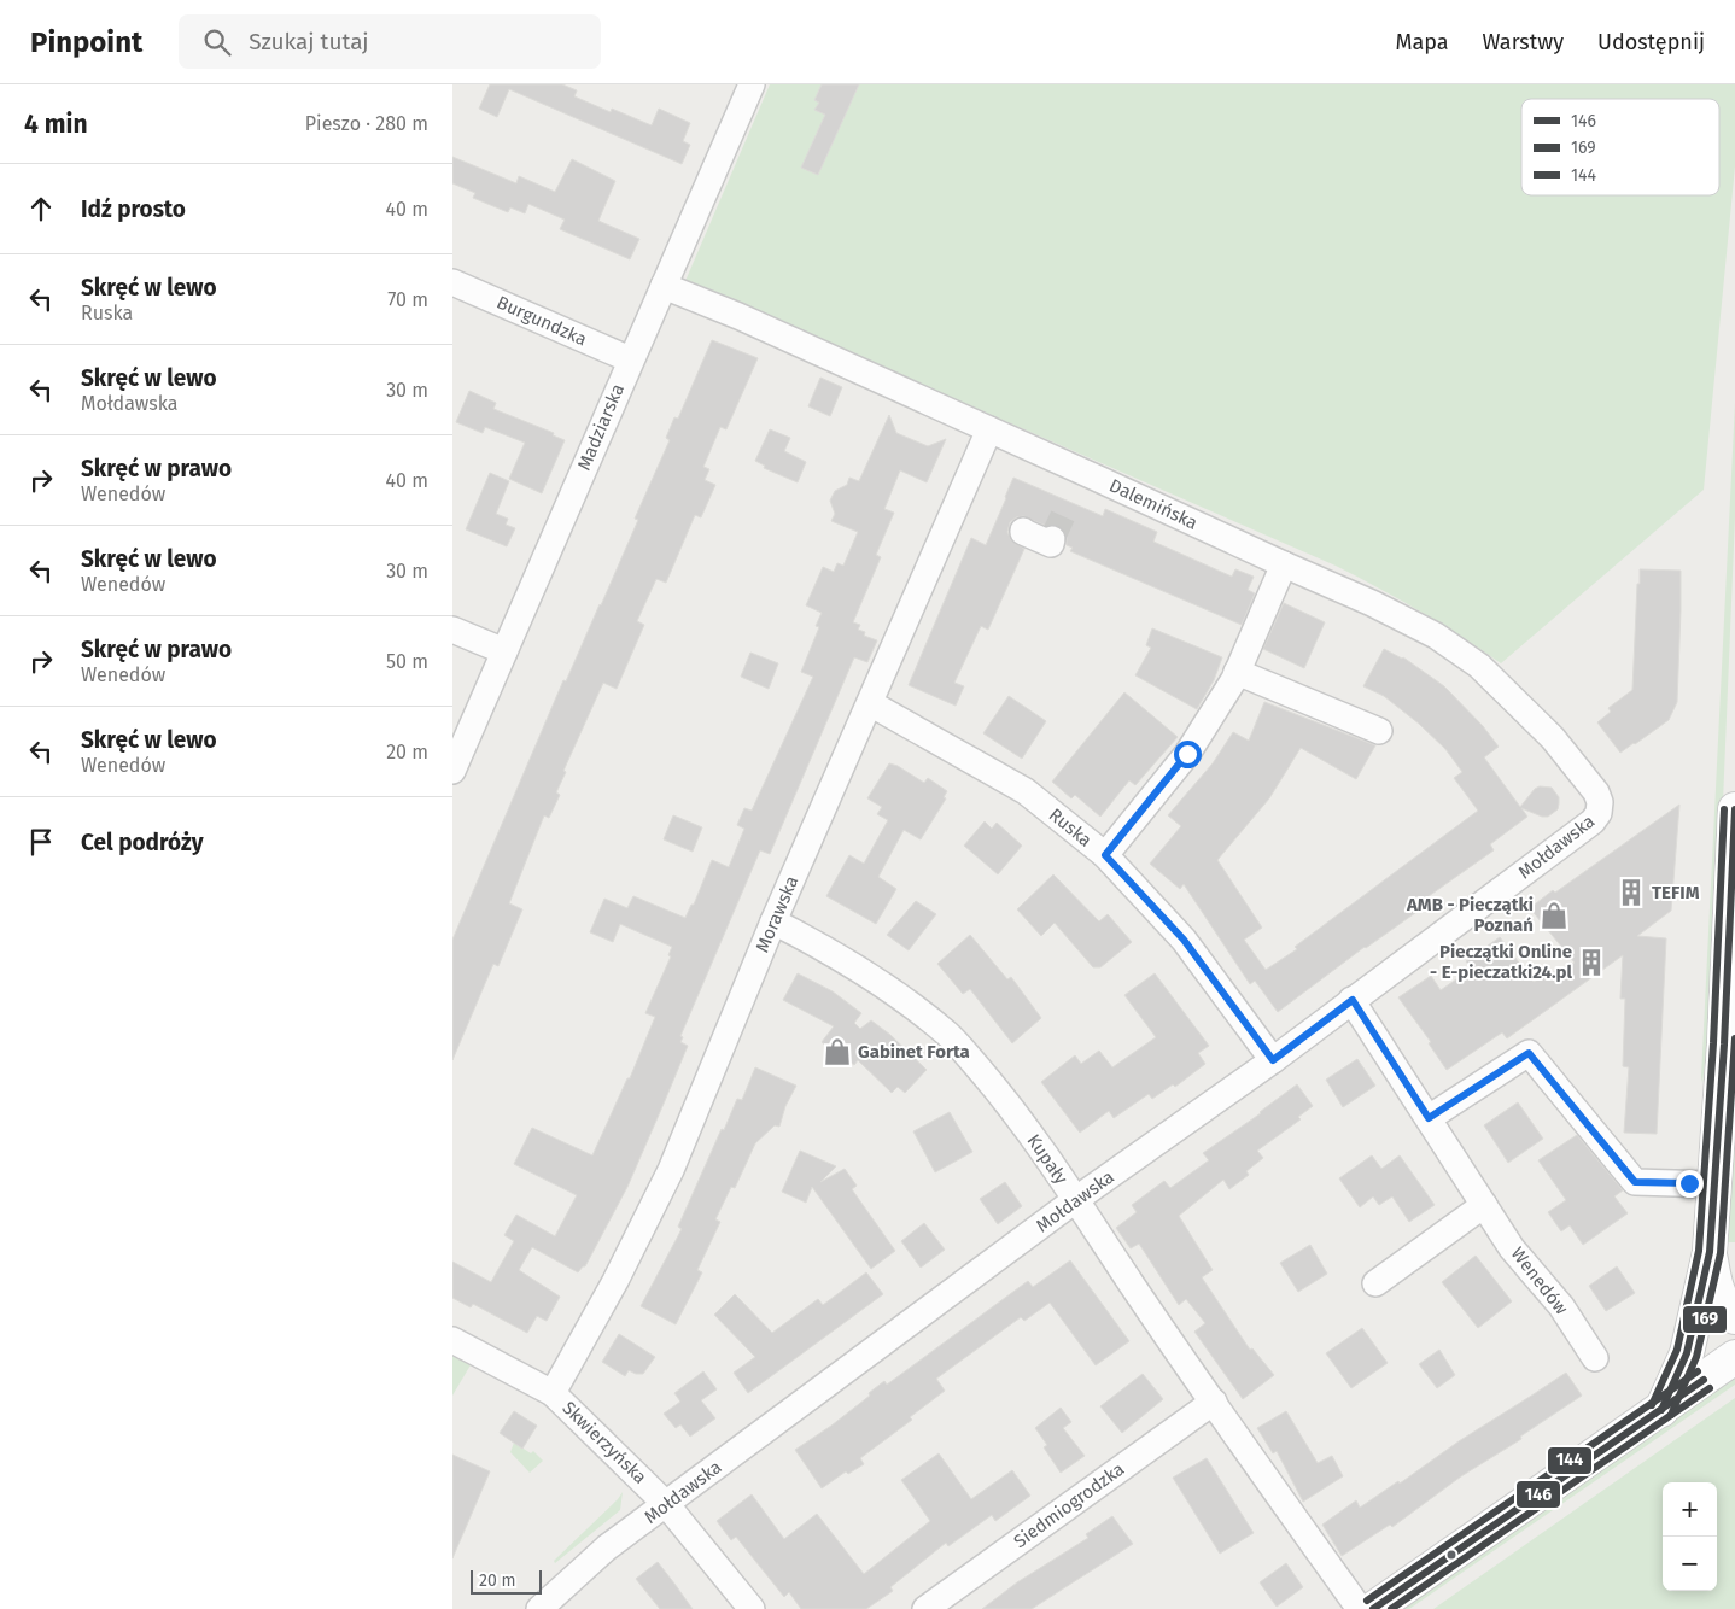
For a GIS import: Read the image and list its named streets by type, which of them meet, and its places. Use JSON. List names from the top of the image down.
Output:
{
  "streets": {
    "street": [
      "Burgundzka",
      "Madziarska",
      "Dalemińska",
      "Ruska",
      "Mołdawska",
      "Morawska",
      "Kupały",
      "Wenedów",
      "Skwierzyńska",
      "Siedmiogrodzka"
    ]
  },
  "crossings": [
    ["Burgundzka", "Madziarska"],
    ["Madziarska", "Dalemińska"],
    ["Dalemińska", "Mołdawska"],
    ["Dalemińska", "Morawska"],
    ["Ruska", "Mołdawska"],
    ["Ruska", "Morawska"],
    ["Mołdawska", "Kupały"],
    ["Mołdawska", "Wenedów"],
    ["Mołdawska", "Skwierzyńska"],
    ["Morawska", "Kupały"],
    ["Morawska", "Skwierzyńska"],
    ["Kupały", "Siedmiogrodzka"]
  ],
  "places": {
    "building": ["TEFIM", "Pieczątki Online - E-pieczatki24.pl"],
    "shop": ["AMB - Pieczątki Poznań", "Gabinet Forta"]
  },
  "lines": ["transit line 146", "transit line 144", "transit line 169"],
  "legend": ["146", "169", "144"],
  "scale_bar": "20 m",
  "page": {
    "header": "Pinpoint",
    "search": "Szukaj tutaj",
    "nav": ["Mapa", "Warstwy", "Udostępnij"],
    "heading": ["4 min", "Pieszo · 280 m"],
    "list": [
      ["Idź prosto", "40 m"],
      ["Skręć w lewo", "Ruska", "70 m"],
      ["Skręć w lewo", "Mołdawska", "30 m"],
      ["Skręć w prawo", "Wenedów", "40 m"],
      ["Skręć w lewo", "Wenedów", "30 m"],
      ["Skręć w prawo", "Wenedów", "50 m"],
      ["Skręć w lewo", "Wenedów", "20 m"],
      "Cel podróży"
    ],
    "map_buttons": ["+", "−"],
    "scale": "20 m"
  }
}
